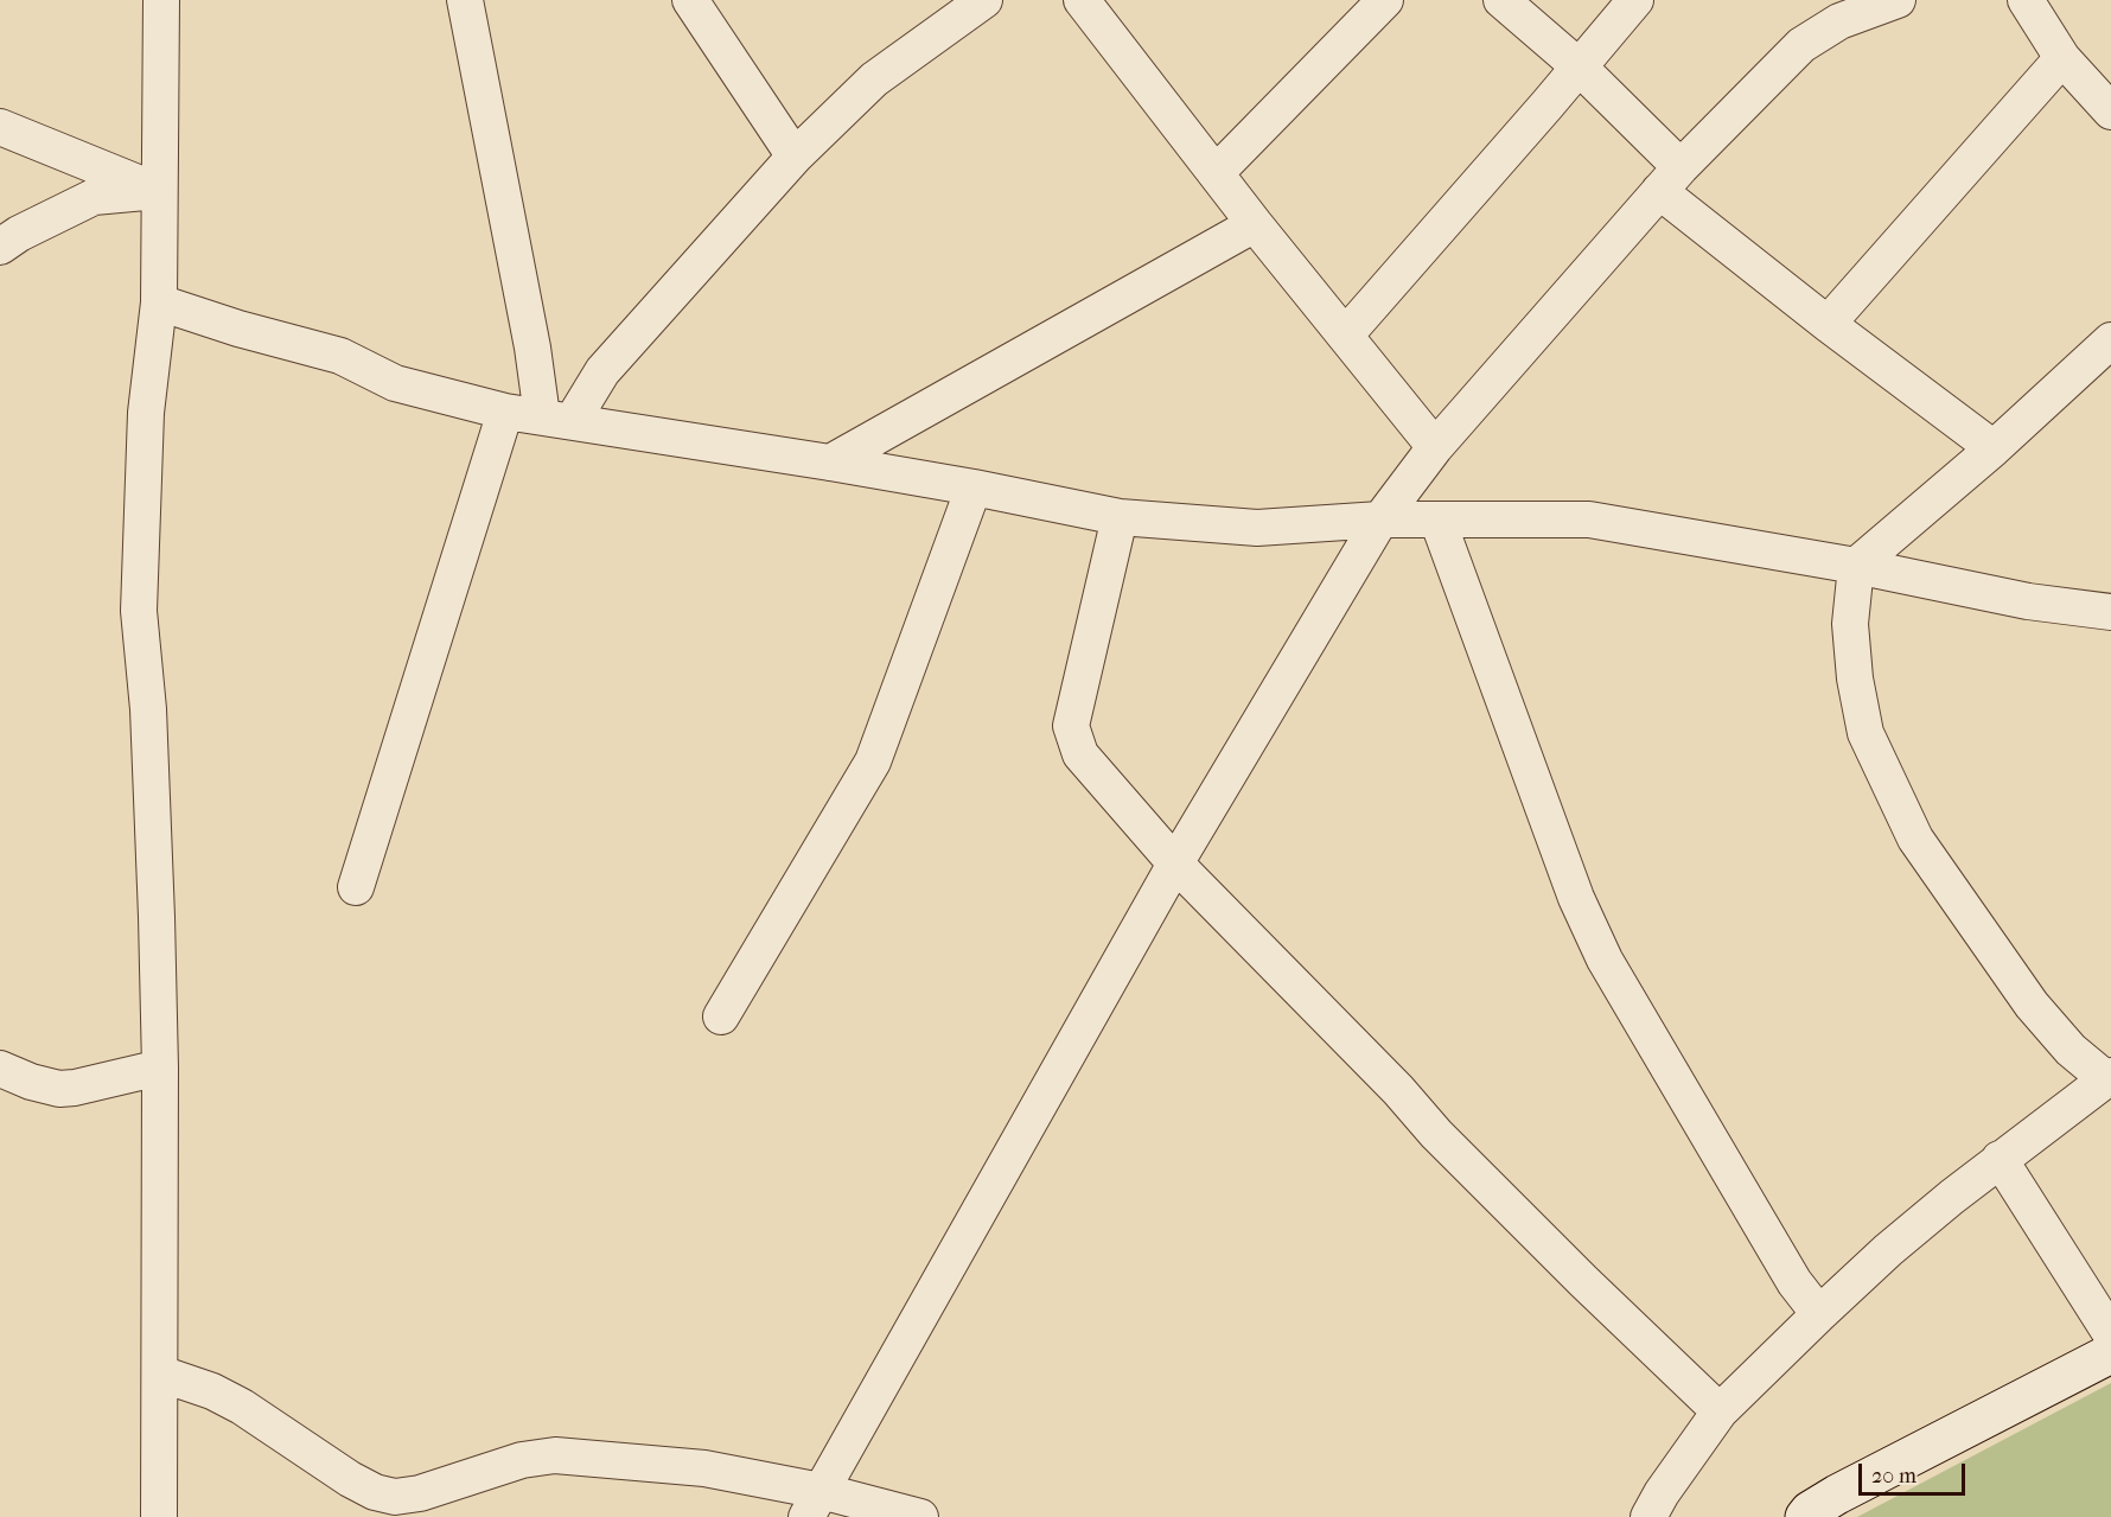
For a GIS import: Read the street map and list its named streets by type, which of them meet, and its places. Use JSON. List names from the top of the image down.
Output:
{
  "scale_bar": "20 m"
}
